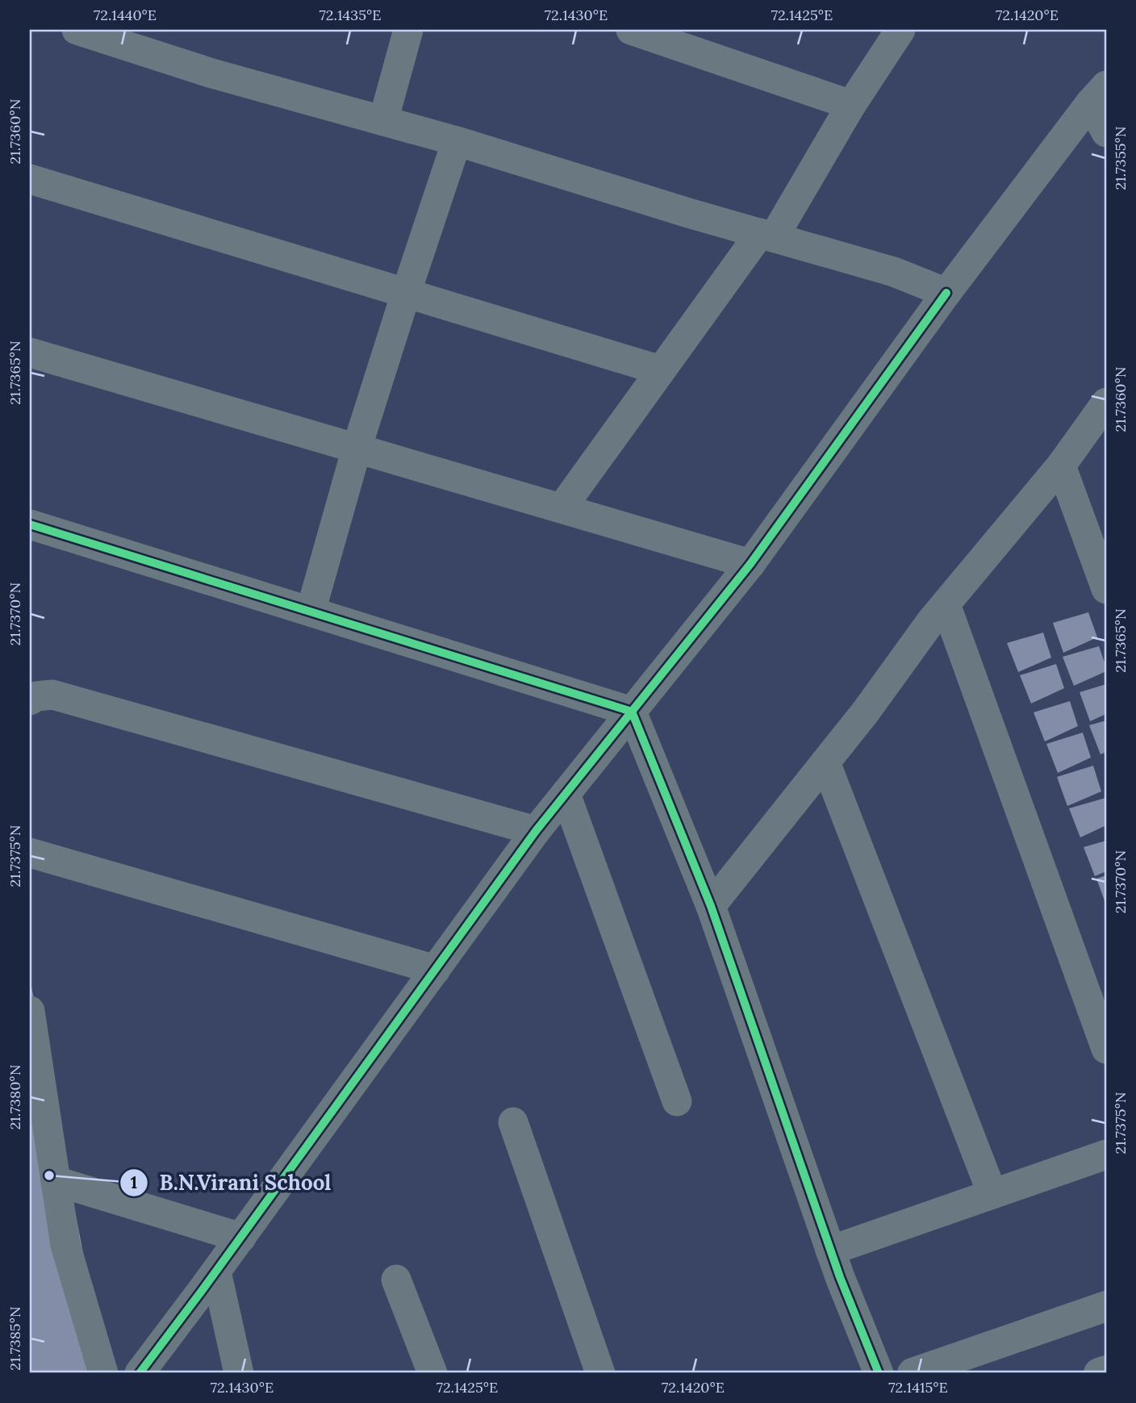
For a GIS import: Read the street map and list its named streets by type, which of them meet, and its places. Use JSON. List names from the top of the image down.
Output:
{
  "places": ["B.N.Virani School"],
  "coordinates": [
    "72.1440°E",
    "72.1435°E",
    "72.1430°E",
    "72.1425°E",
    "72.1420°E",
    "21.7360°N",
    "21.7355°N",
    "21.7365°N",
    "21.7370°N",
    "21.7375°N",
    "21.7380°N",
    "21.7385°N",
    "72.1415°E"
  ]
}
